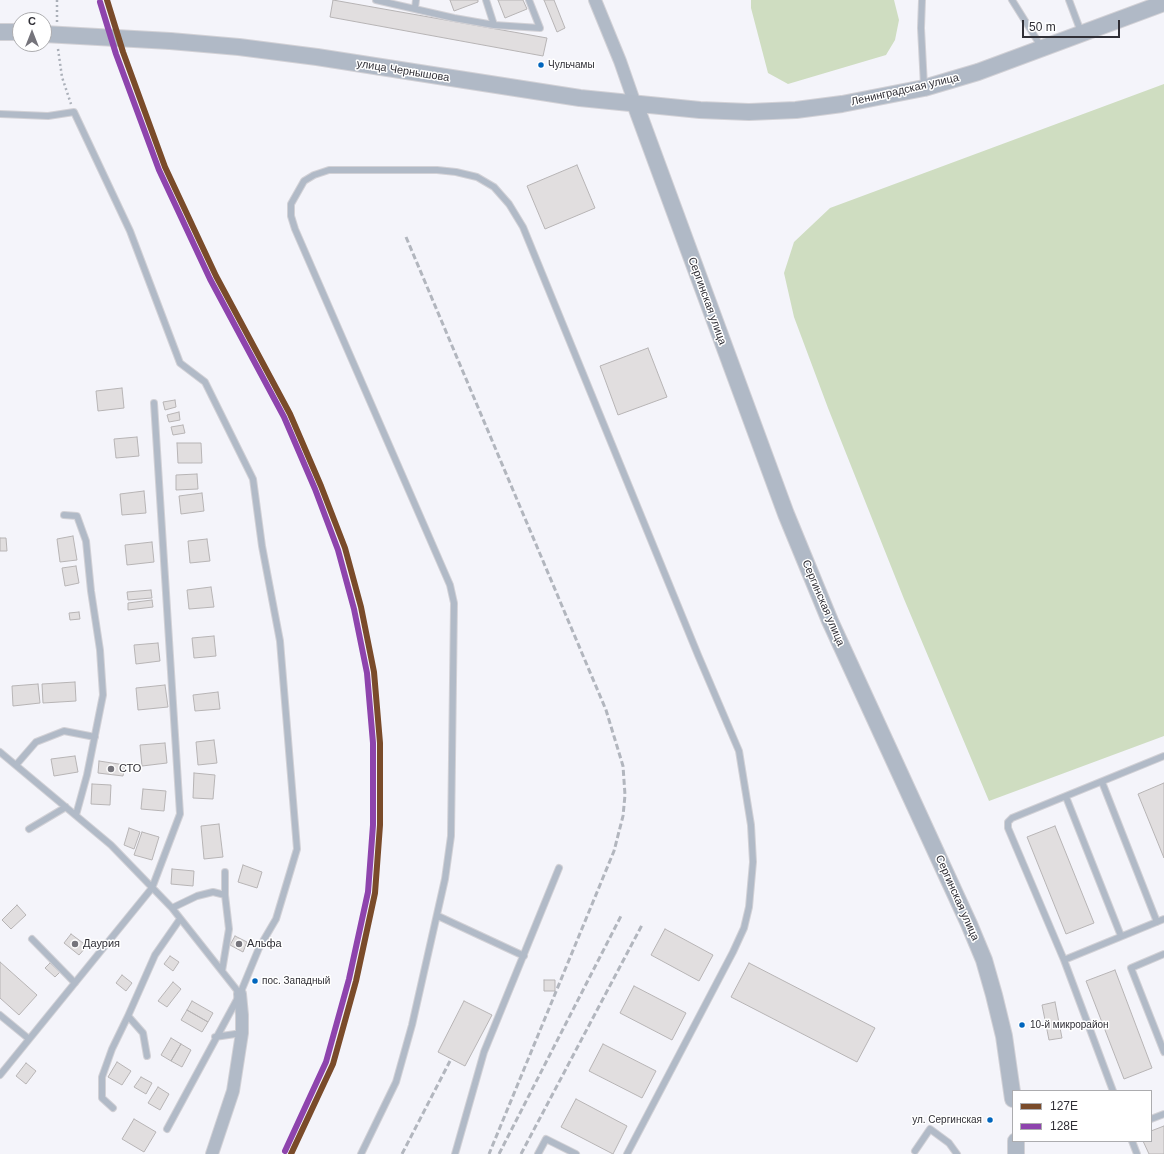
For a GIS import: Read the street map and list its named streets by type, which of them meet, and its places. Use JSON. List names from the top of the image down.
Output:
{
  "streets": {
    "main road": ["улица Чернышова", "Ленинградская улица", "Сергинская улица"]
  },
  "crossings": [
    ["улица Чернышова", "Ленинградская улица"],
    ["улица Чернышова", "Сергинская улица"],
    ["Ленинградская улица", "Сергинская улица"]
  ],
  "places": [
    "Чульчамы",
    "СТО",
    "Даурия",
    "Альфа",
    "пос. Западный",
    "10-й микрорайон",
    "ул. Сергинская"
  ],
  "lines": ["transit line 127Е", "transit line 128Е"],
  "legend": ["127Е", "128Е"],
  "scale_bar": "50 m",
  "north": "top"
}
